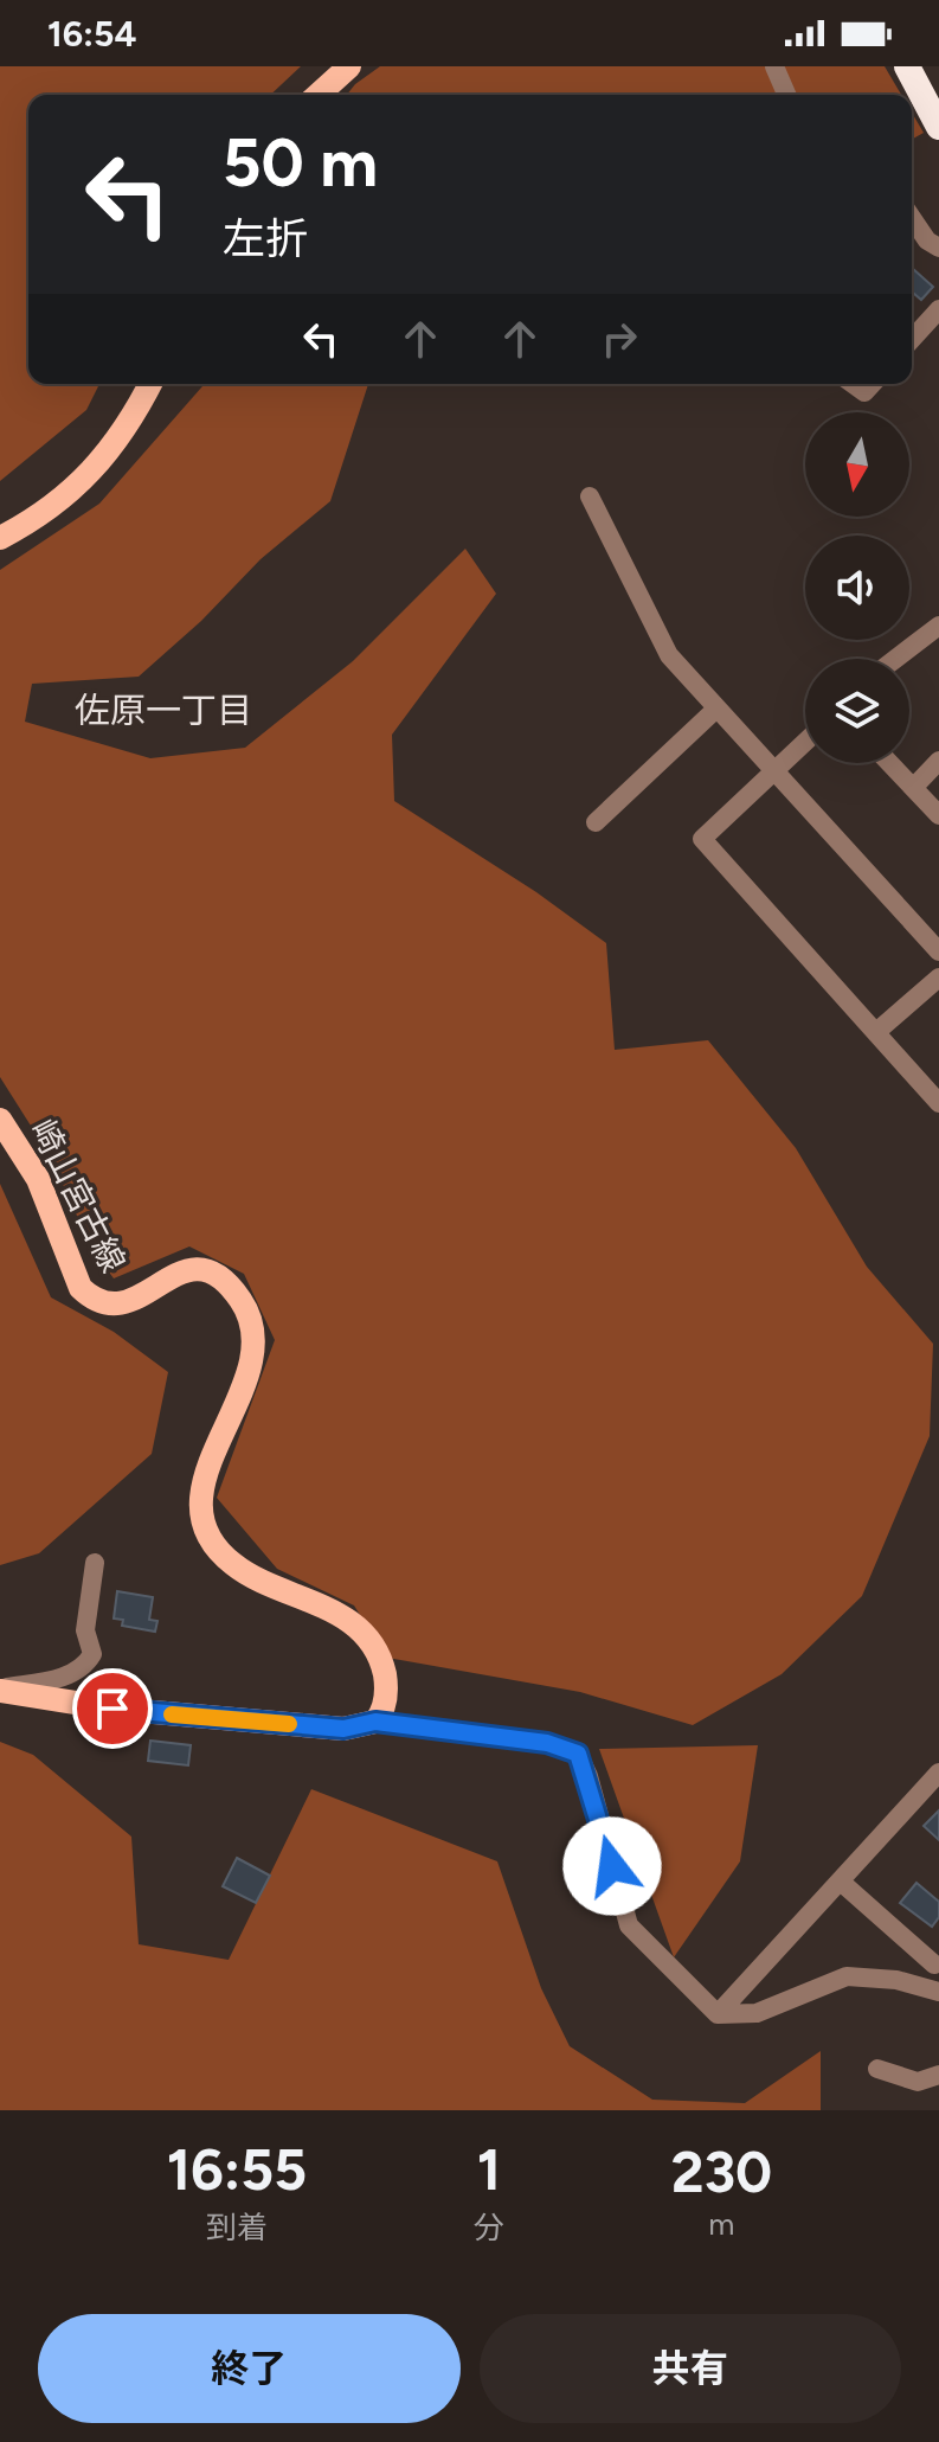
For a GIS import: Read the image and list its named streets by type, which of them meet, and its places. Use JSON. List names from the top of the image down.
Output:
{
  "streets": {
    "main road": ["崎山宮古線"]
  },
  "districts": ["佐原一丁目"],
  "north": "bottom",
  "page": {
    "status": "16:54",
    "turn": ["50 m", "左折"],
    "eta": [
      "16:55",
      "到着",
      "1",
      "分",
      "230",
      "m"
    ],
    "buttons": ["終了", "共有"]
  }
}
